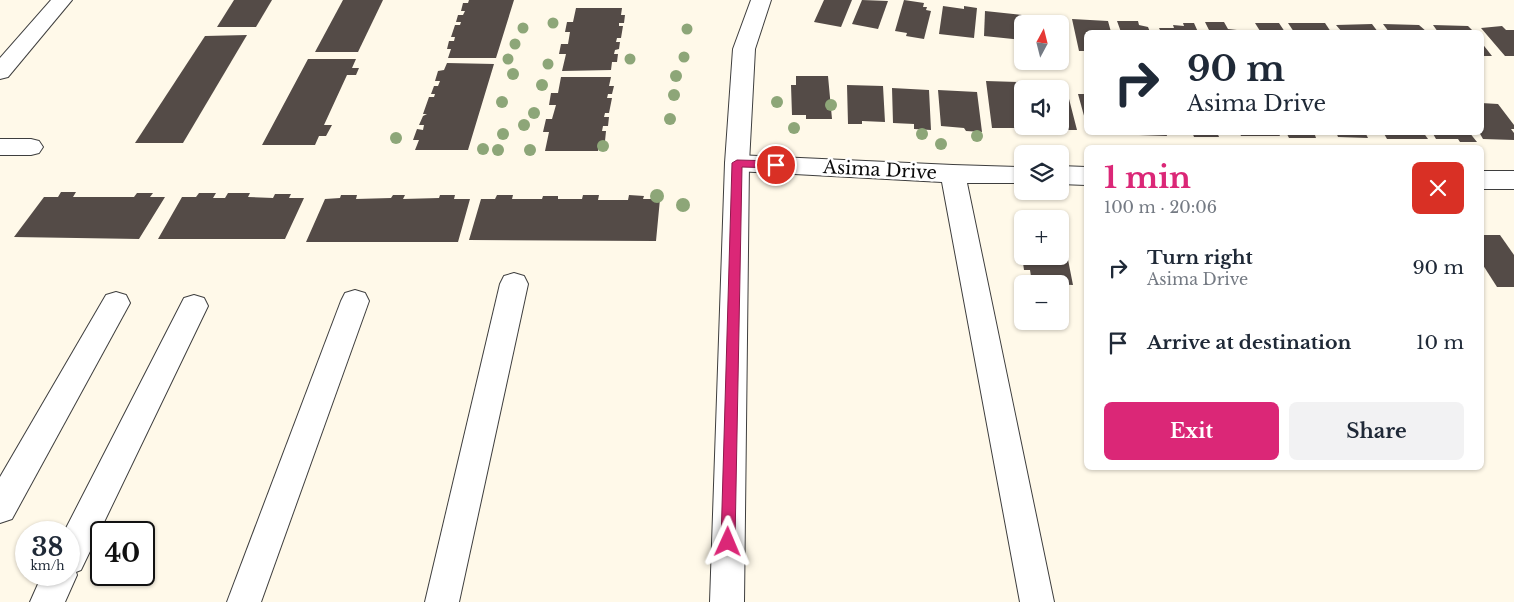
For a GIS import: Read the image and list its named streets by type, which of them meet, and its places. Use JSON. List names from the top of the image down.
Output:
{
  "streets": {
    "street": ["Asima Drive"]
  },
  "north": "top",
  "page": {
    "map_buttons": ["+", "−"],
    "turn": ["90 m", "Asima Drive"],
    "heading": ["1 min", "100 m · 20:06"],
    "list": [
      {
        "name": "Turn right",
        "note": "Asima Drive",
        "value": "90 m"
      },
      {
        "name": "Arrive at destination",
        "value": "10 m"
      }
    ],
    "buttons": ["Exit", "Share"],
    "speed": "38 km/h",
    "limit": "40"
  }
}
